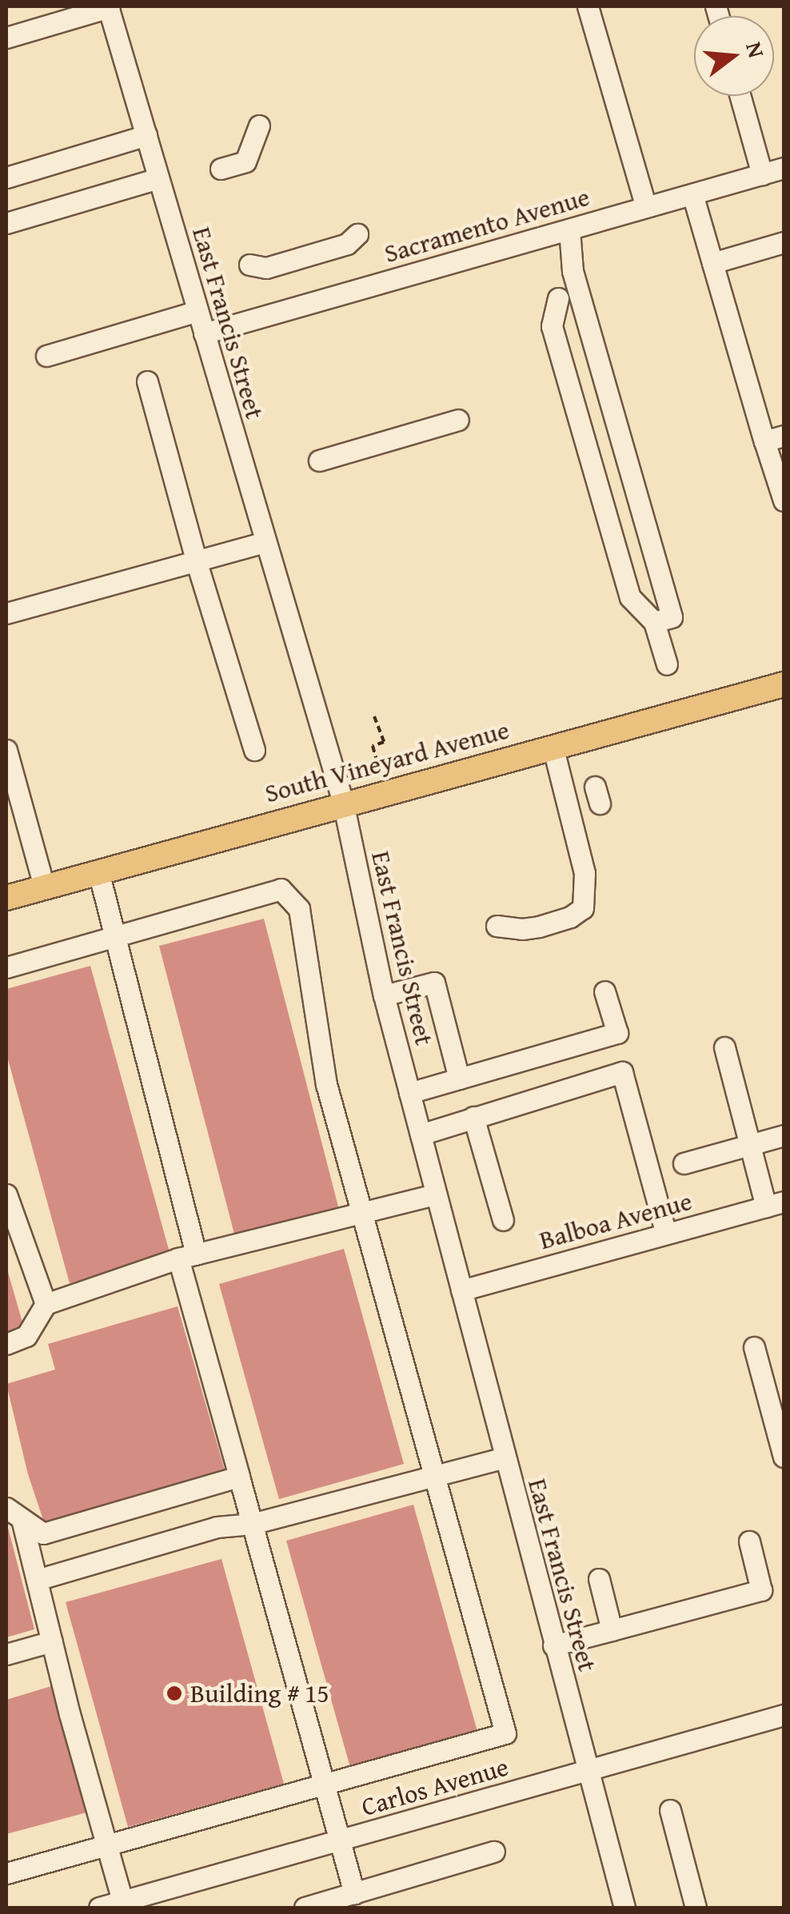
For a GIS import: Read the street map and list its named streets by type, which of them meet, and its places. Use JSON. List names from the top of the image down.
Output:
{
  "streets": {
    "main road": ["South Vineyard Avenue"],
    "street": [
      "Sacramento Avenue",
      "East Francis Street",
      "Balboa Avenue",
      "Carlos Avenue"
    ]
  },
  "crossings": [
    ["Sacramento Avenue", "East Francis Street"],
    ["East Francis Street", "South Vineyard Avenue"],
    ["East Francis Street", "Balboa Avenue"],
    ["East Francis Street", "Carlos Avenue"]
  ],
  "places": ["Building # 15"],
  "north": "right"
}
